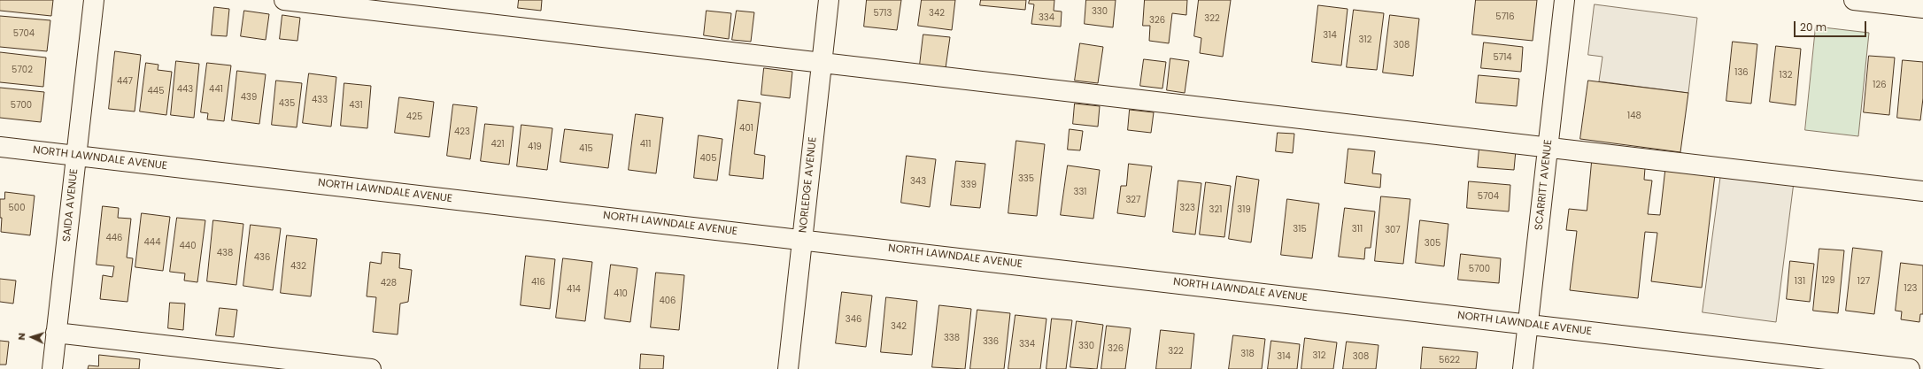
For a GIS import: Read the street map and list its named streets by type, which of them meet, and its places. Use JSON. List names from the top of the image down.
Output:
{
  "streets": {
    "street": [
      "NORTH LAWNDALE AVENUE",
      "NORLEDGE AVENUE",
      "SCARRITT AVENUE",
      "SAIDA AVENUE"
    ]
  },
  "crossings": [
    ["NORTH LAWNDALE AVENUE", "NORLEDGE AVENUE"],
    ["NORTH LAWNDALE AVENUE", "SCARRITT AVENUE"],
    ["NORTH LAWNDALE AVENUE", "SAIDA AVENUE"]
  ],
  "house_numbers": [
    "330",
    "5713",
    "342",
    "5716",
    "334",
    "322",
    "326",
    "5704",
    "314",
    "312",
    "308",
    "5714",
    "5702",
    "136",
    "132",
    "447",
    "126",
    "443",
    "441",
    "445",
    "439",
    "433",
    "435",
    "5700",
    "431",
    "148",
    "425",
    "401",
    "423",
    "421",
    "411",
    "419",
    "415",
    "405",
    "335",
    "343",
    "339",
    "331",
    "5704",
    "327",
    "500",
    "323",
    "321",
    "319",
    "315",
    "311",
    "307",
    "446",
    "444",
    "305",
    "440",
    "438",
    "436",
    "432",
    "5700",
    "129",
    "131",
    "127",
    "416",
    "428",
    "123",
    "414",
    "410",
    "406",
    "346",
    "342",
    "338",
    "336",
    "334",
    "330",
    "326",
    "322",
    "318",
    "312",
    "314",
    "308",
    "5622"
  ],
  "scale_bar": "20 m",
  "north": "left"
}
